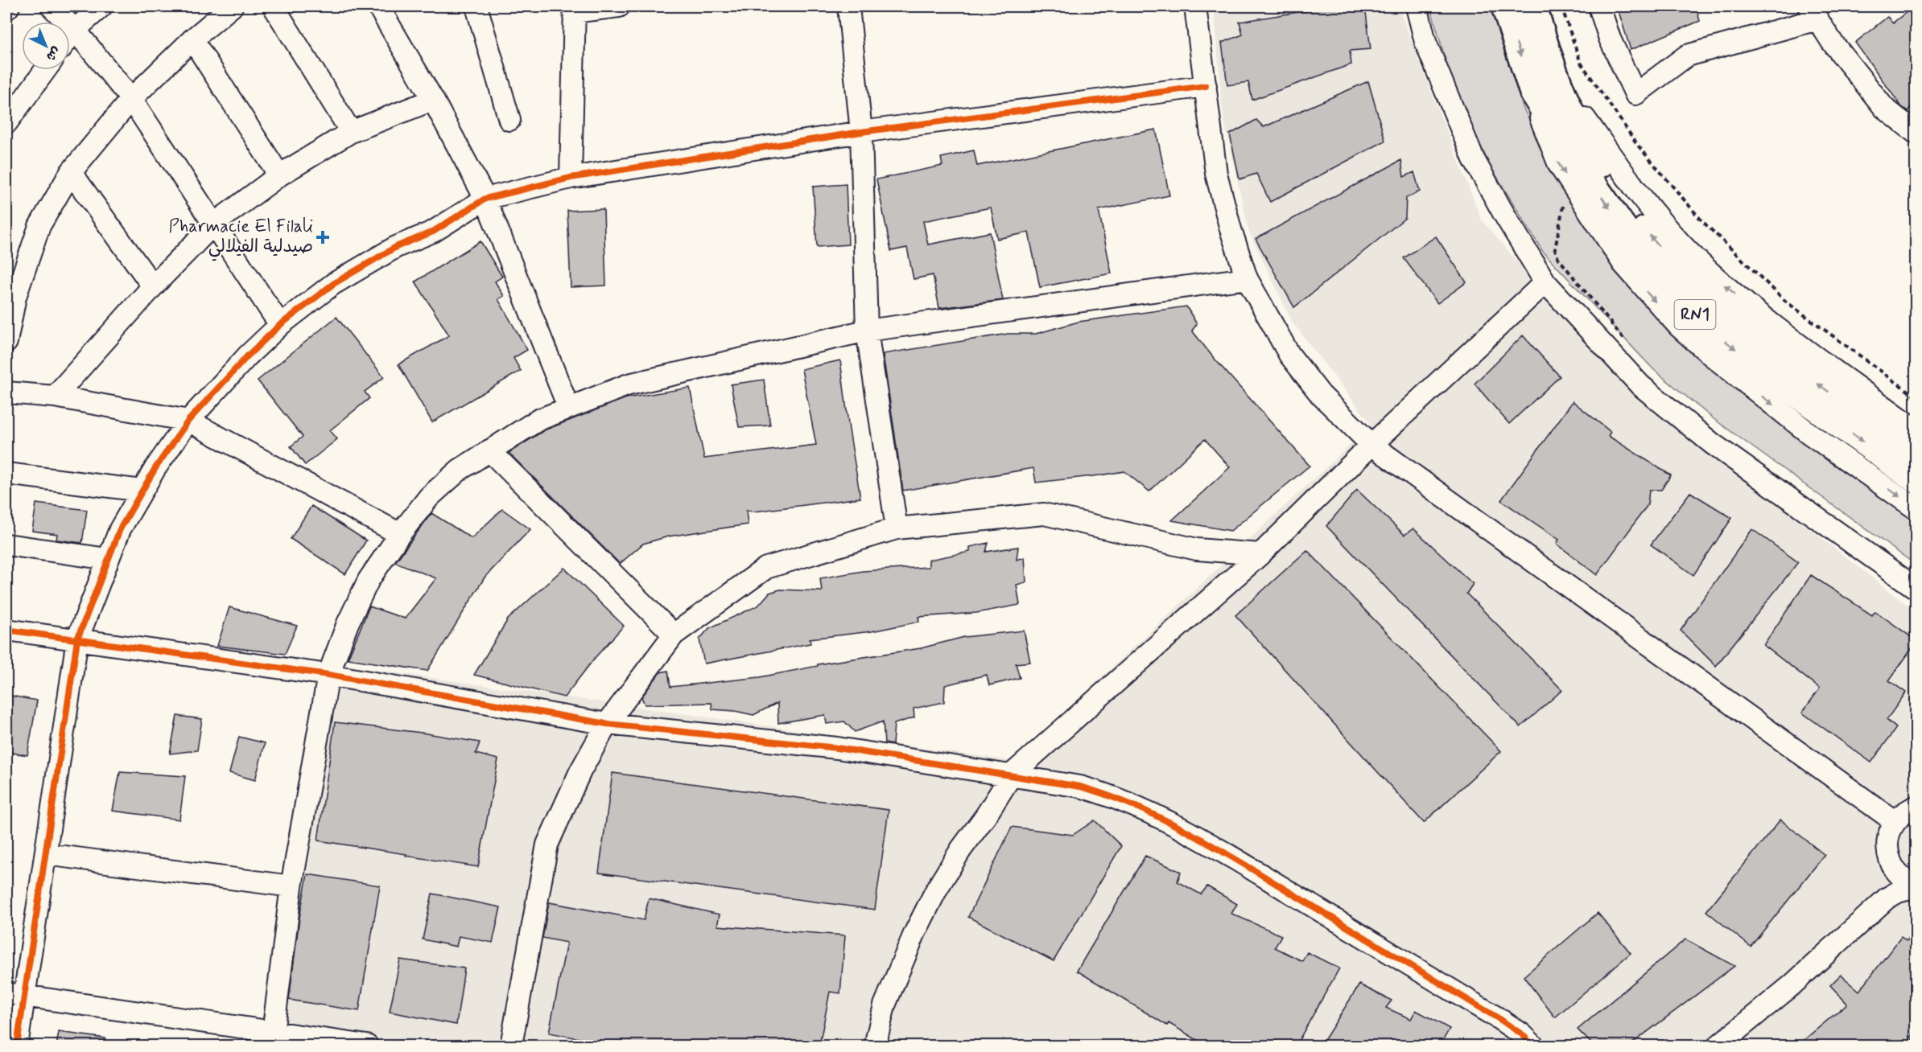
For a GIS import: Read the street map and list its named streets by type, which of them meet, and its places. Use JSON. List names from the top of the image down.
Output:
{
  "streets": {
    "highway": ["RN1"]
  },
  "places": {
    "health": ["Pharmacie El Filali صيدلية الفيلالي"]
  },
  "north": "bottom right"
}
